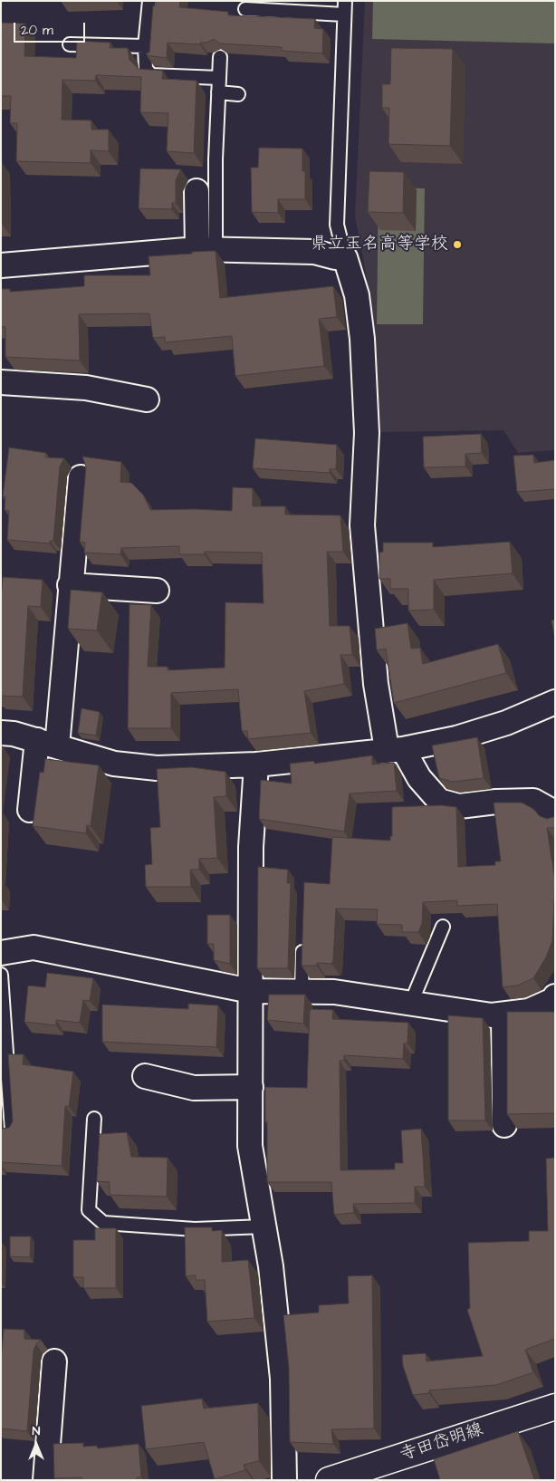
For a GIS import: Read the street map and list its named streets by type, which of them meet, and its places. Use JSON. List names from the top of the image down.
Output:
{
  "streets": {
    "main road": ["寺田岱明線"]
  },
  "places": ["県立玉名高等学校"],
  "scale_bar": "20 m",
  "north": "top"
}
